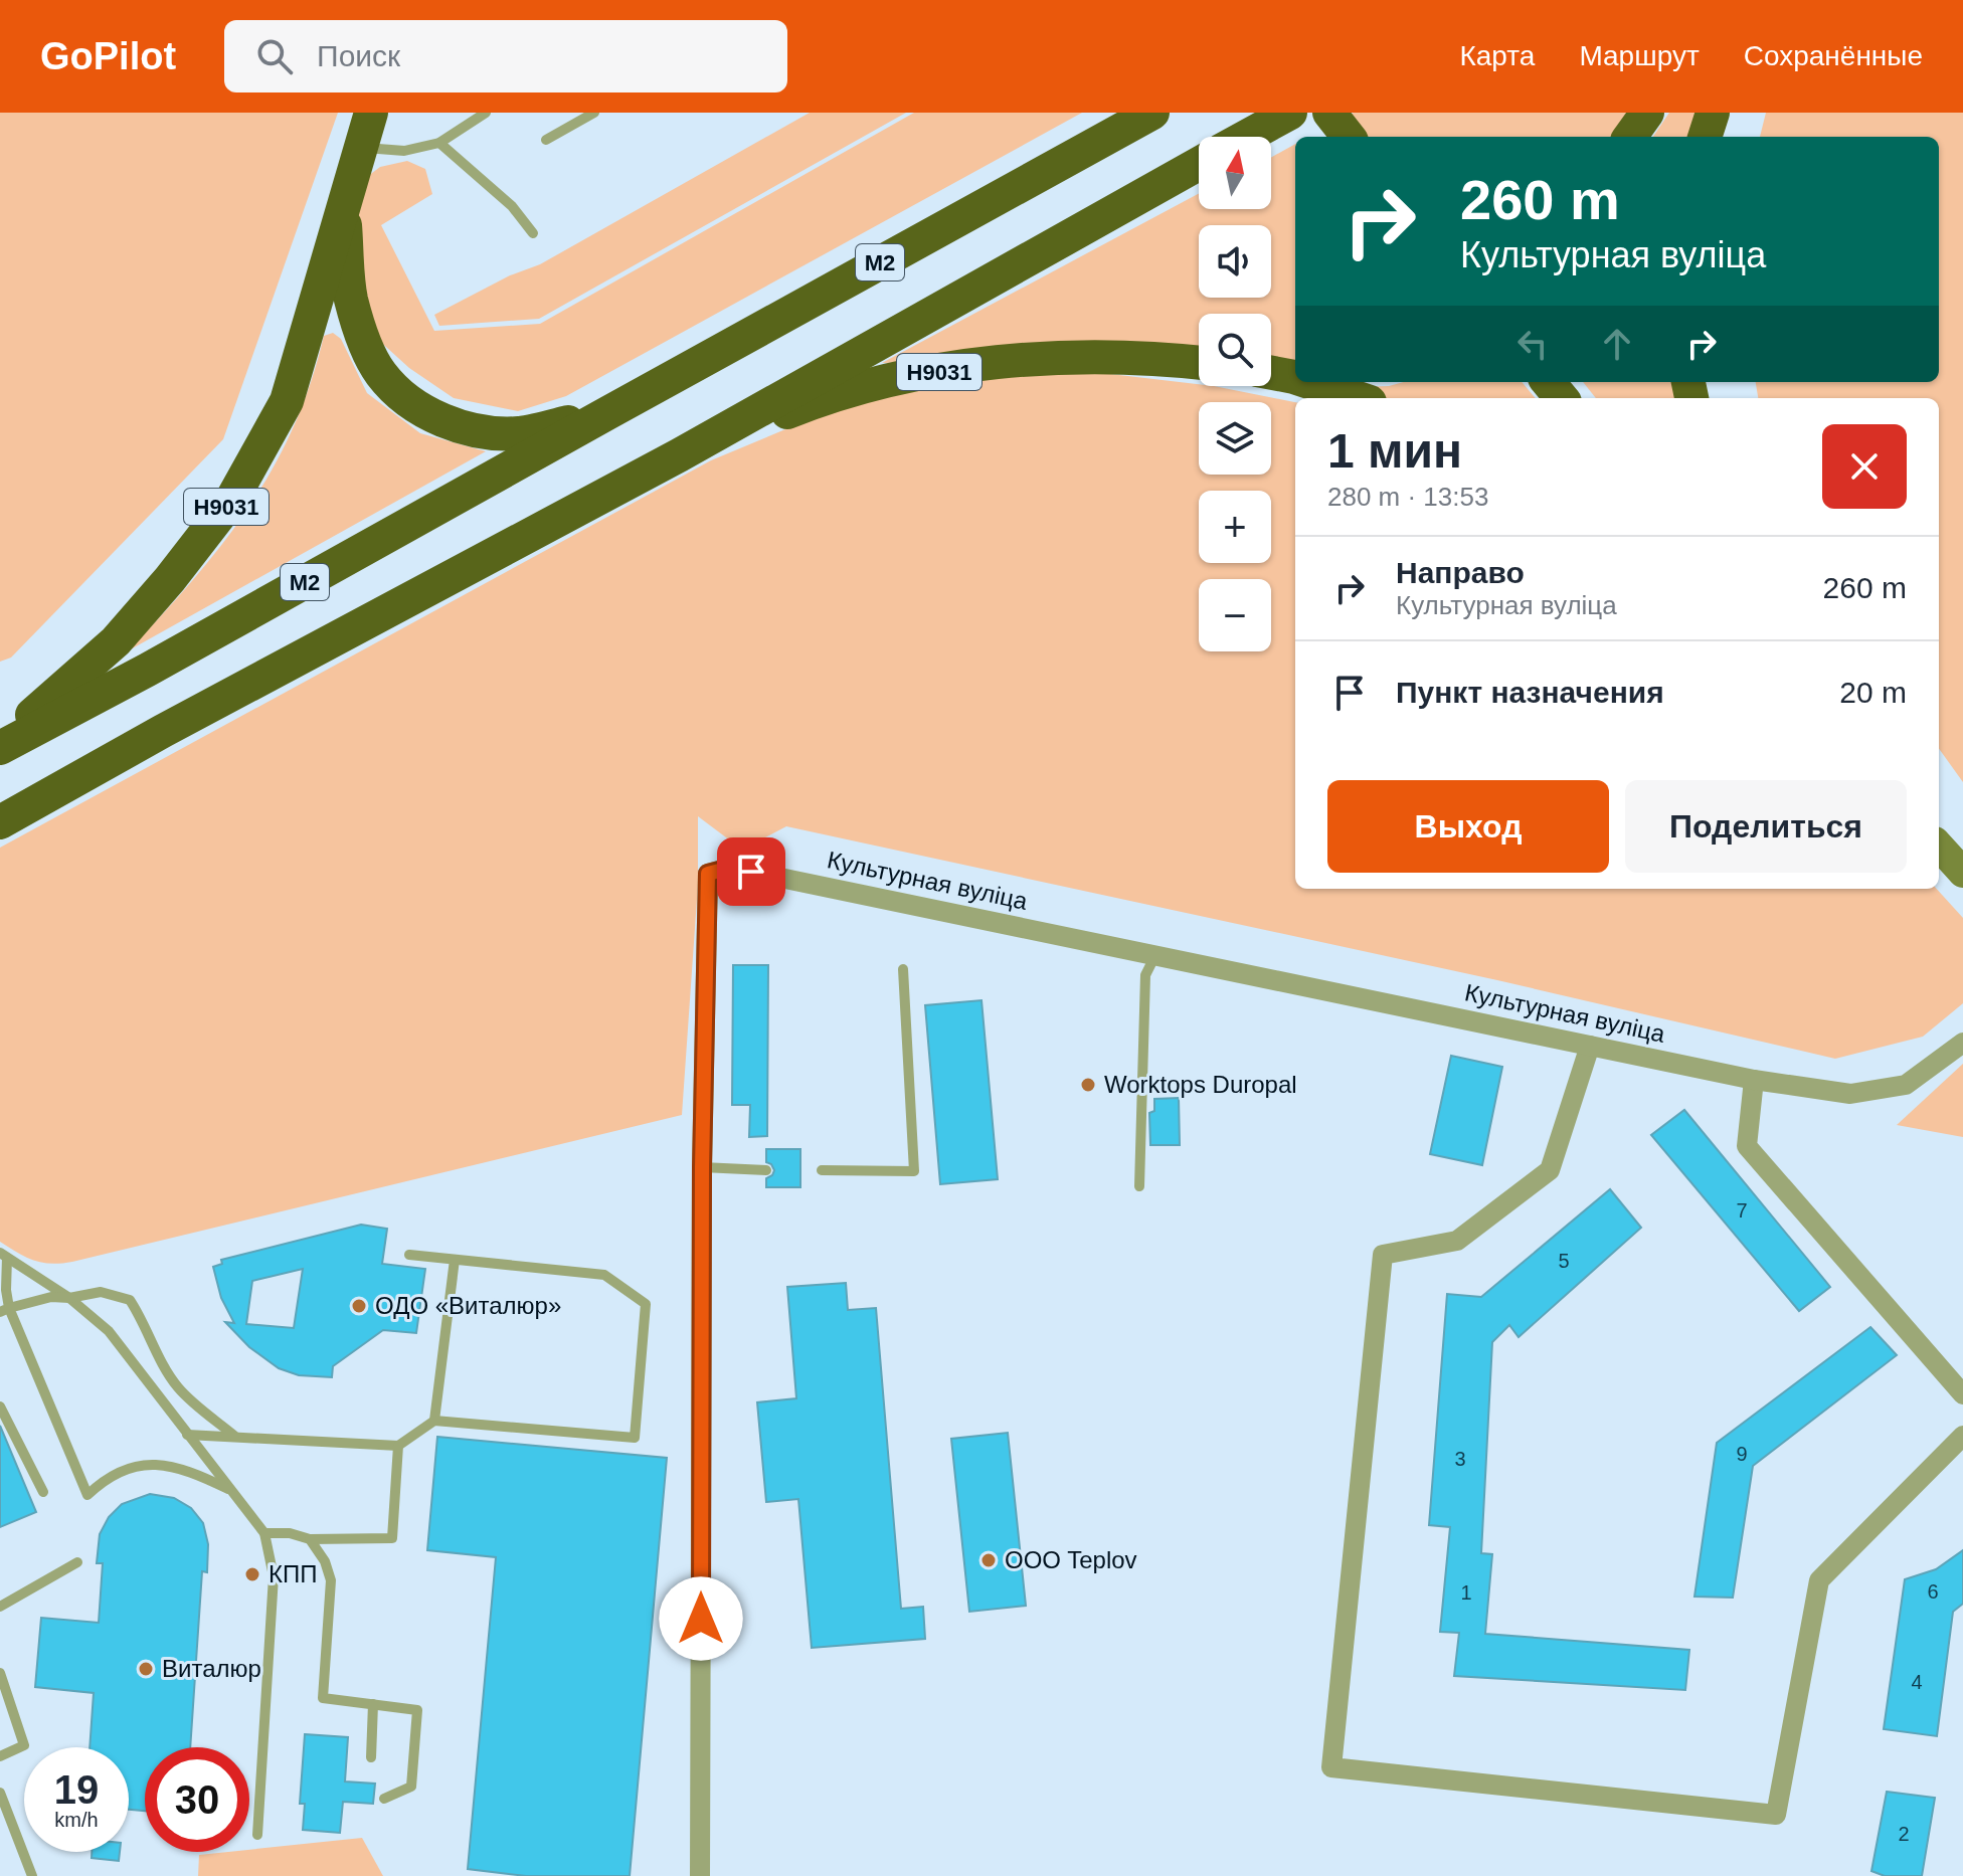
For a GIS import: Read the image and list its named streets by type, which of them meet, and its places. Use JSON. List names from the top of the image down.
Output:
{
  "streets": {
    "highway": ["М2", "Н9031"],
    "street": ["Культурная вуліца"]
  },
  "crossings": [
    ["М2", "Н9031"]
  ],
  "places": [
    "Worktops Duropal",
    "ОДО «Виталюр»",
    "OOO Teplov",
    "КПП",
    "Виталюр"
  ],
  "house_numbers": [
    "7",
    "5",
    "9",
    "3",
    "6",
    "1",
    "4",
    "2"
  ],
  "north": "top",
  "page": {
    "header": "GoPilot",
    "search": "Поиск",
    "nav": ["Карта", "Маршрут", "Сохранённые"],
    "map_buttons": ["+", "−"],
    "turn": ["260 m", "Культурная вуліца"],
    "heading": ["1 мин", "280 m · 13:53"],
    "list": [
      {
        "name": "Направо",
        "note": "Культурная вуліца",
        "value": "260 m"
      },
      {
        "name": "Пункт назначения",
        "value": "20 m"
      }
    ],
    "buttons": ["Выход", "Поделиться"],
    "speed": "19 km/h",
    "limit": "30"
  }
}
